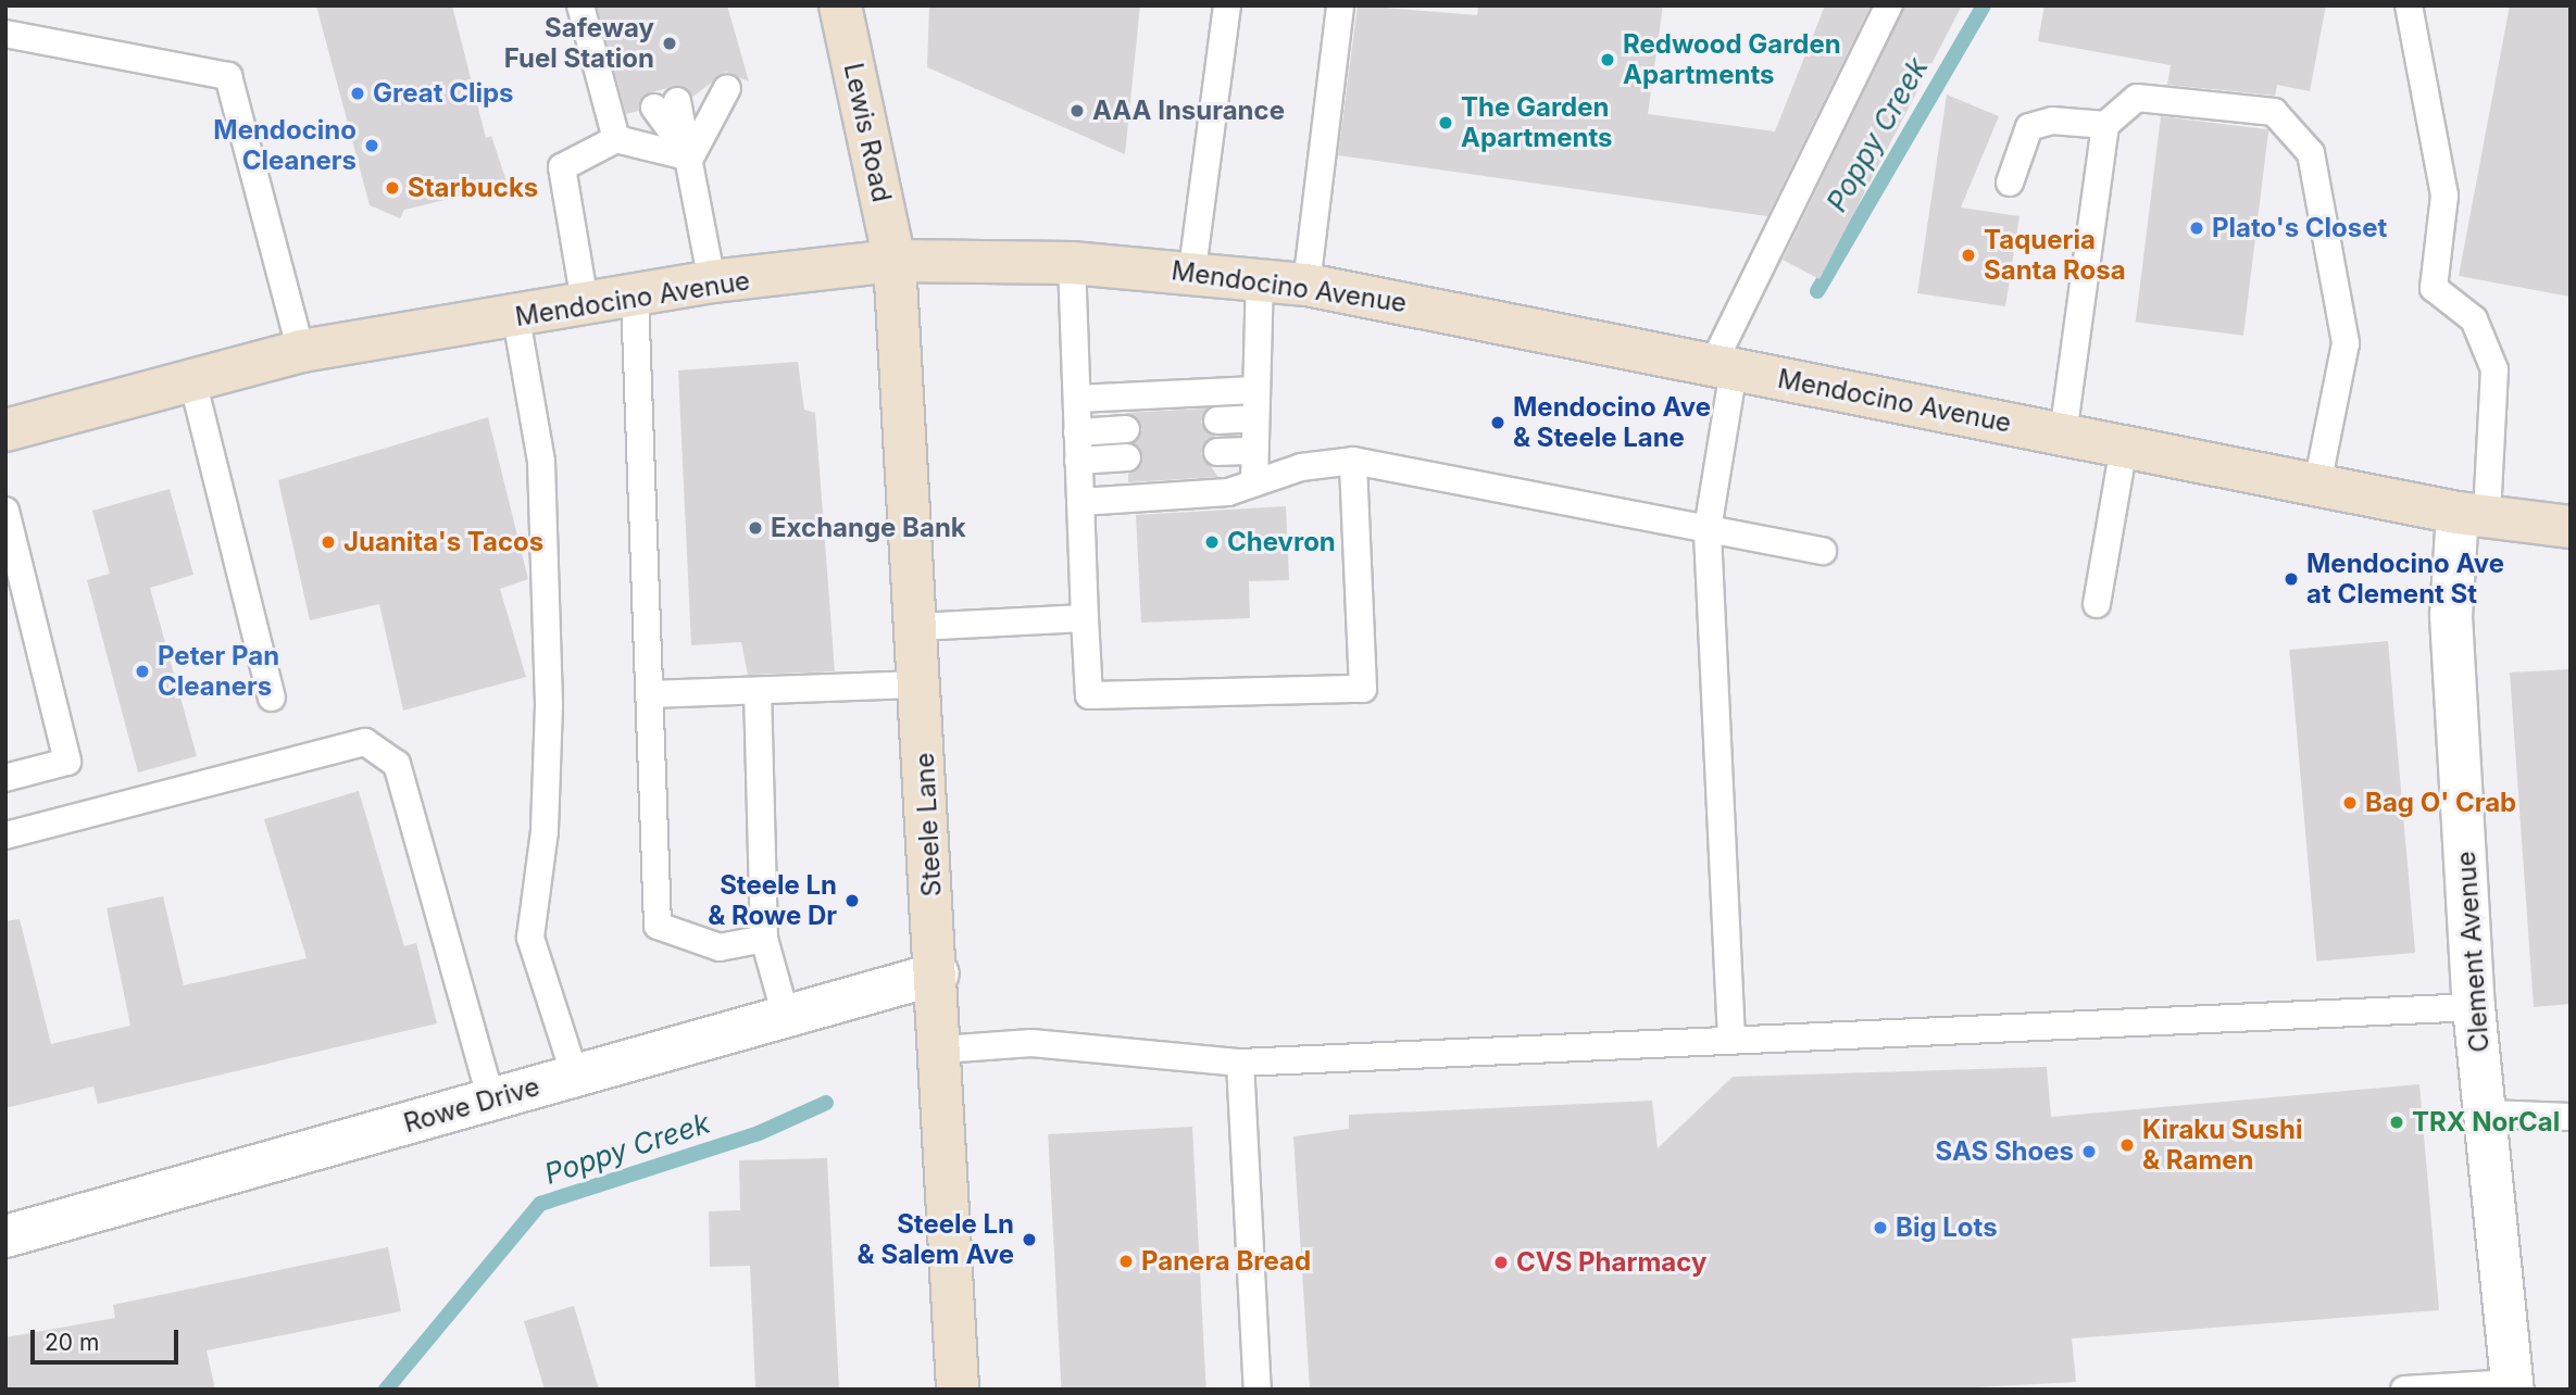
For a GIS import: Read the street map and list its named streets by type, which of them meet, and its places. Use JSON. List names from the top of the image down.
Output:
{
  "streets": {
    "main road": ["Lewis Road", "Mendocino Avenue", "Steele Lane"],
    "street": ["Clement Avenue", "Rowe Drive"]
  },
  "crossings": [
    ["Lewis Road", "Mendocino Avenue"],
    ["Lewis Road", "Steele Lane"],
    ["Mendocino Avenue", "Steele Lane"],
    ["Mendocino Avenue", "Clement Avenue"],
    ["Steele Lane", "Rowe Drive"]
  ],
  "water": ["Poppy Creek"],
  "places": [
    "Safeway Fuel Station",
    "Redwood Garden Apartments",
    "Great Clips",
    "AAA Insurance",
    "The Garden Apartments",
    "Mendocino Cleaners",
    "Starbucks",
    "Plato's Closet",
    "Taqueria Santa Rosa",
    "Mendocino Ave & Steele Lane",
    "Exchange Bank",
    "Juanita's Tacos",
    "Chevron",
    "Mendocino Ave at Clement St",
    "Peter Pan Cleaners",
    "Bag O' Crab",
    "Steele Ln & Rowe Dr",
    "TRX NorCal",
    "Kiraku Sushi & Ramen",
    "SAS Shoes",
    "Big Lots",
    "Steele Ln & Salem Ave",
    "Panera Bread",
    "CVS Pharmacy"
  ],
  "scale_bar": "20 m"
}
